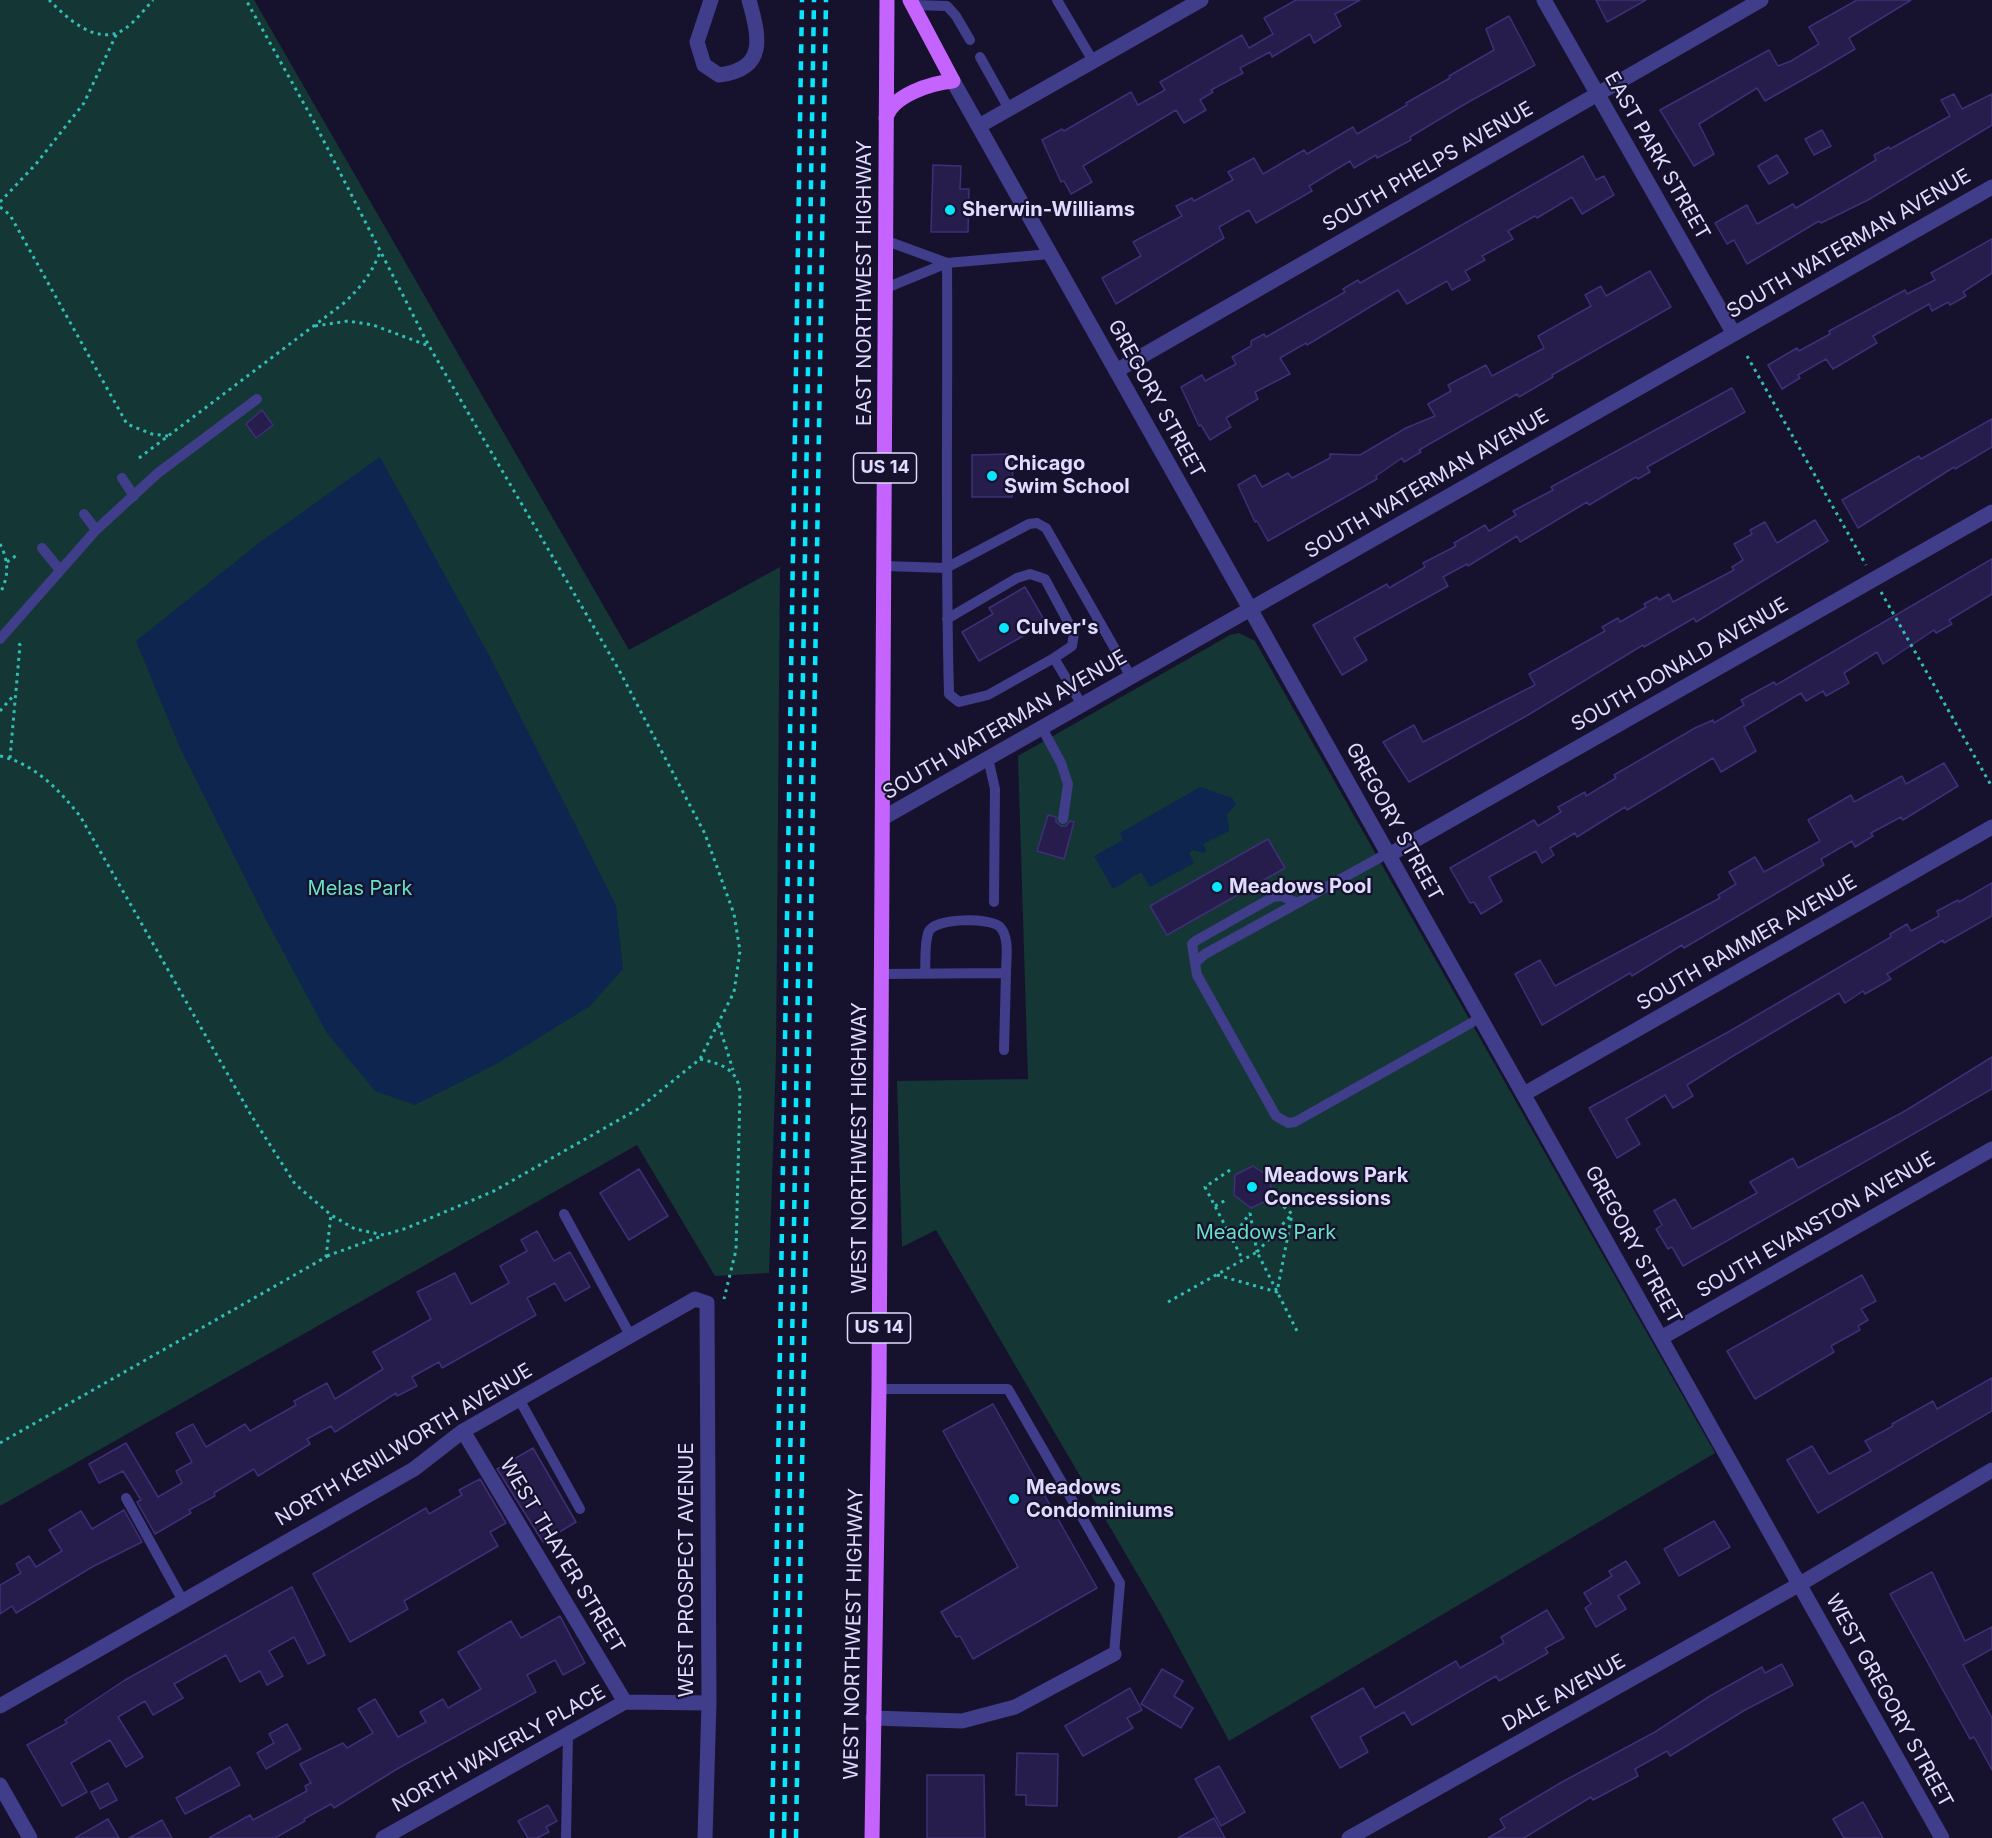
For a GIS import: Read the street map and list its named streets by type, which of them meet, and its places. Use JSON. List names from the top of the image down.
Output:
{
  "streets": {
    "main road": ["EAST NORTHWEST HIGHWAY", "US 14", "WEST NORTHWEST HIGHWAY"],
    "street": [
      "EAST PARK STREET",
      "SOUTH PHELPS AVENUE",
      "SOUTH WATERMAN AVENUE",
      "GREGORY STREET",
      "SOUTH DONALD AVENUE",
      "SOUTH RAMMER AVENUE",
      "SOUTH EVANSTON AVENUE",
      "NORTH KENILWORTH AVENUE",
      "WEST THAYER STREET",
      "WEST PROSPECT AVENUE",
      "DALE AVENUE",
      "WEST GREGORY STREET",
      "NORTH WAVERLY PLACE"
    ]
  },
  "crossings": [
    ["EAST PARK STREET", "SOUTH PHELPS AVENUE"],
    ["EAST PARK STREET", "SOUTH WATERMAN AVENUE"],
    ["SOUTH PHELPS AVENUE", "GREGORY STREET"],
    ["SOUTH WATERMAN AVENUE", "EAST NORTHWEST HIGHWAY"],
    ["SOUTH WATERMAN AVENUE", "GREGORY STREET"],
    ["SOUTH WATERMAN AVENUE", "WEST NORTHWEST HIGHWAY"],
    ["EAST NORTHWEST HIGHWAY", "WEST NORTHWEST HIGHWAY"],
    ["GREGORY STREET", "SOUTH DONALD AVENUE"],
    ["GREGORY STREET", "SOUTH RAMMER AVENUE"],
    ["GREGORY STREET", "SOUTH EVANSTON AVENUE"],
    ["GREGORY STREET", "DALE AVENUE"],
    ["GREGORY STREET", "WEST GREGORY STREET"],
    ["NORTH KENILWORTH AVENUE", "WEST THAYER STREET"],
    ["NORTH KENILWORTH AVENUE", "WEST PROSPECT AVENUE"],
    ["WEST THAYER STREET", "NORTH WAVERLY PLACE"],
    ["WEST PROSPECT AVENUE", "NORTH WAVERLY PLACE"],
    ["DALE AVENUE", "WEST GREGORY STREET"]
  ],
  "parks": ["Melas Park", "Meadows Park"],
  "places": [
    "Sherwin-Williams",
    "Chicago Swim School",
    "Culver's",
    "Meadows Pool",
    "Meadows Park Concessions",
    "Meadows Condominiums"
  ]
}
